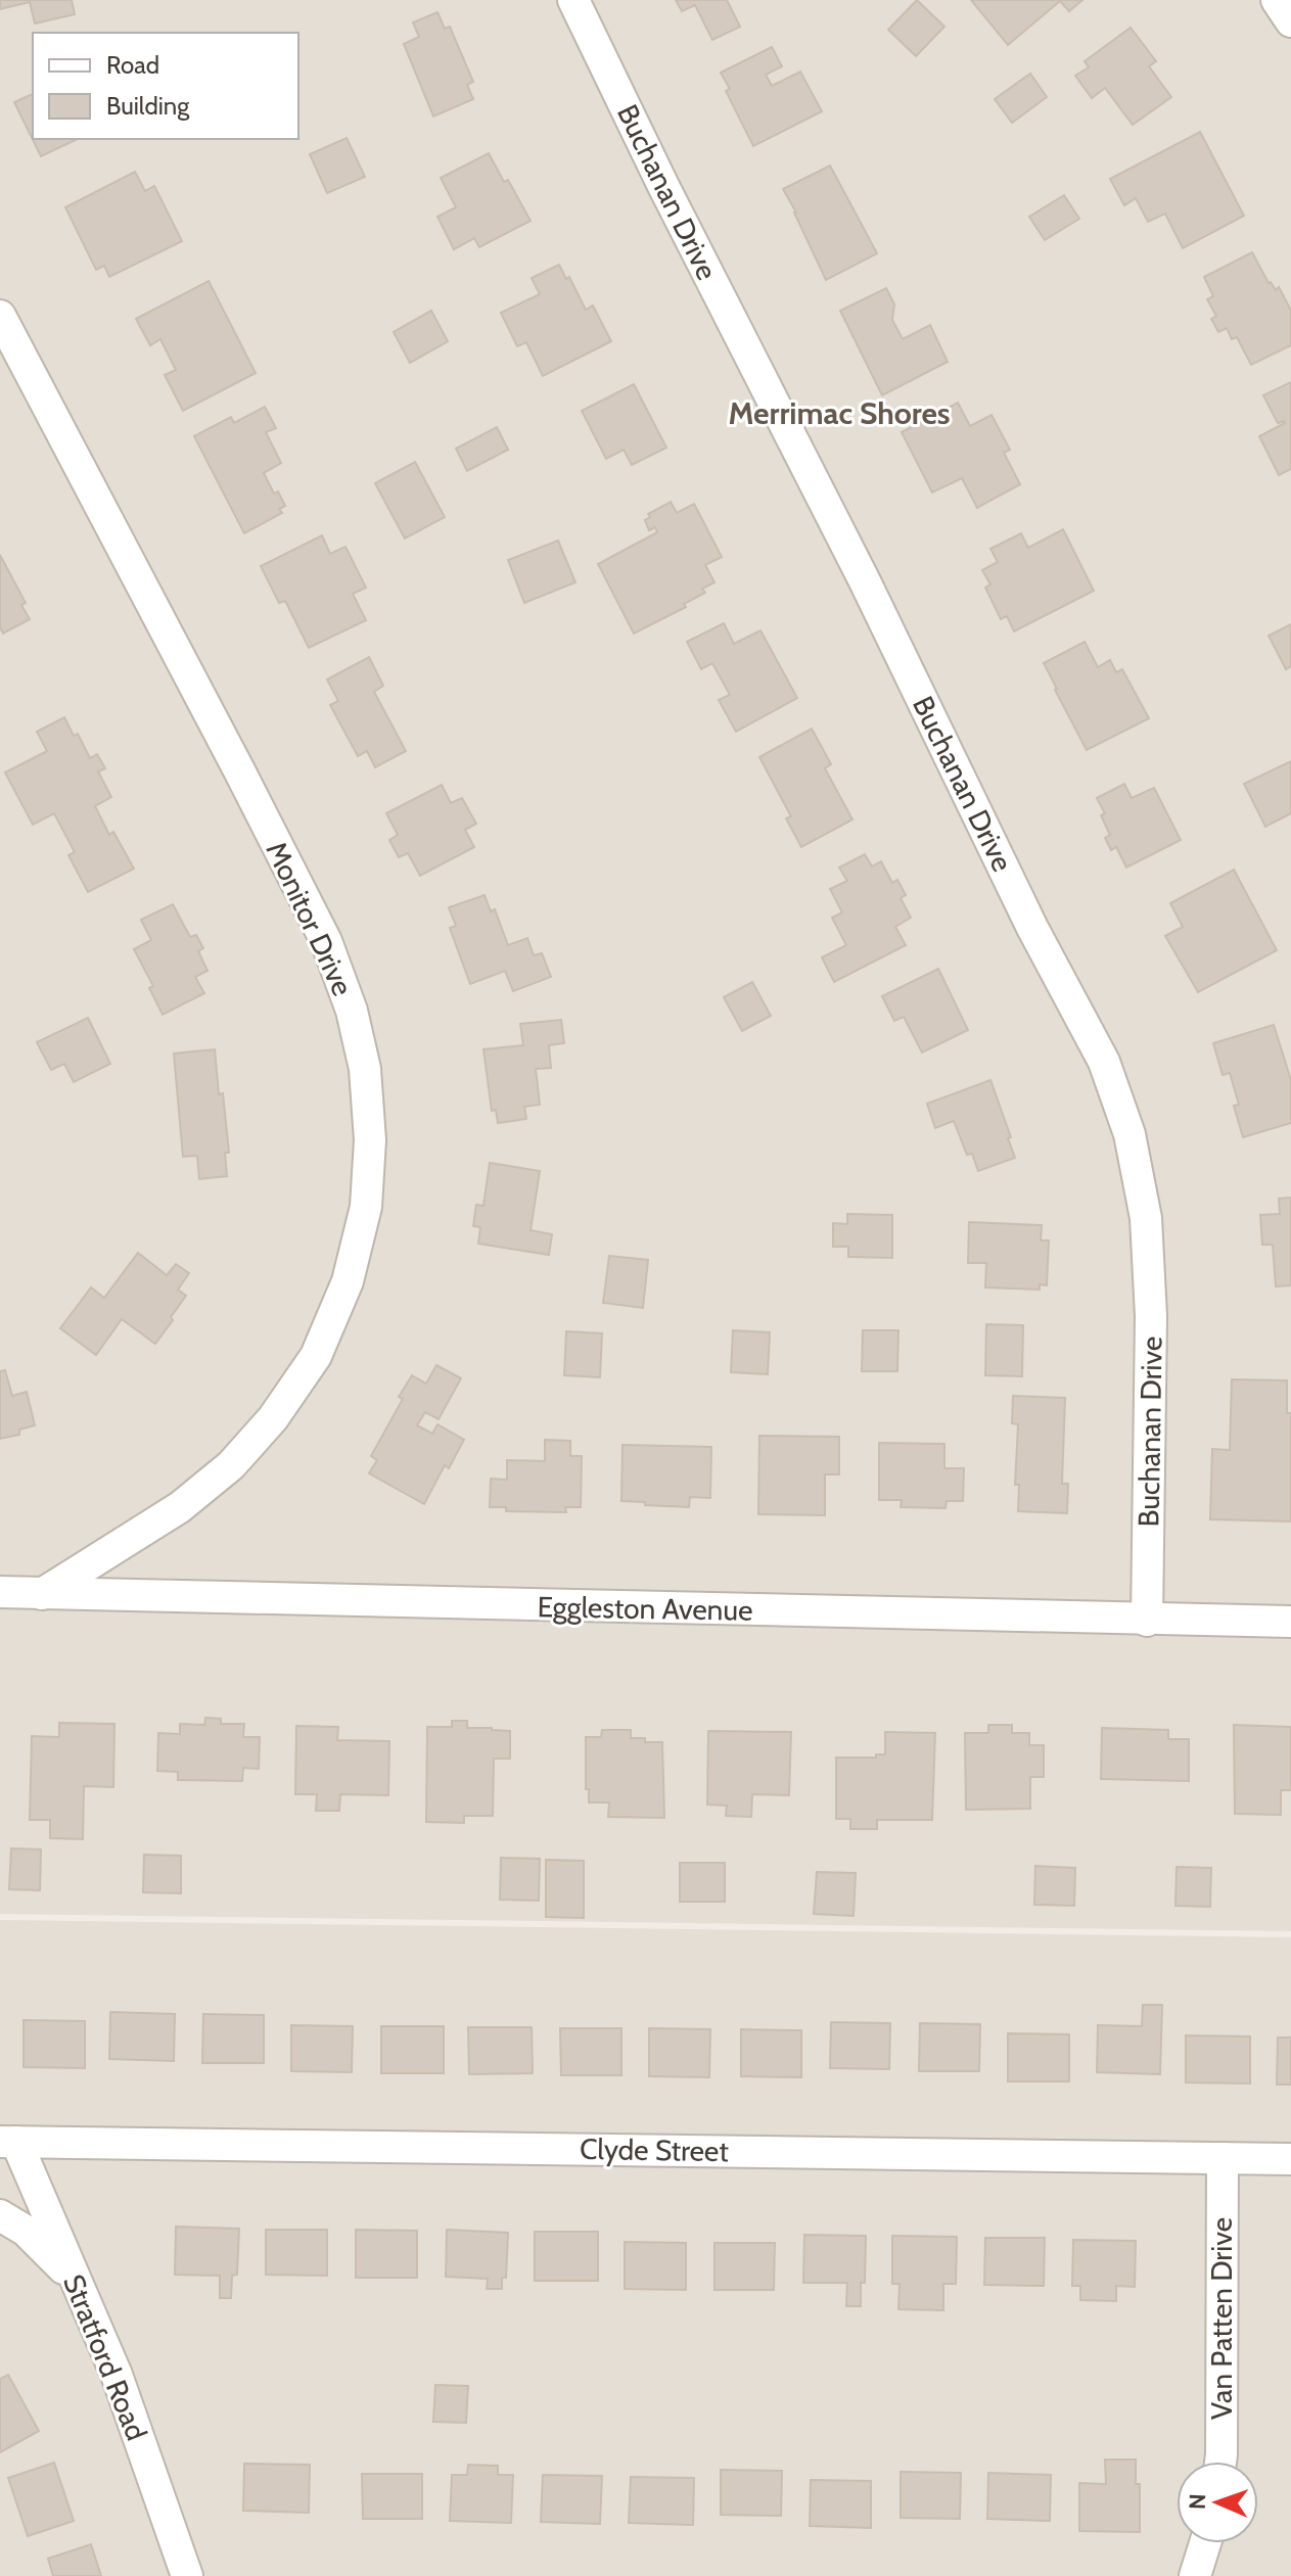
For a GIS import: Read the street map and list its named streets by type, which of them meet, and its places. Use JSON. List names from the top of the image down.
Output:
{
  "streets": {
    "street": [
      "Buchanan Drive",
      "Monitor Drive",
      "Eggleston Avenue",
      "Clyde Street",
      "Van Patten Drive",
      "Stratford Road"
    ]
  },
  "crossings": [
    ["Buchanan Drive", "Eggleston Avenue"],
    ["Monitor Drive", "Eggleston Avenue"],
    ["Clyde Street", "Van Patten Drive"],
    ["Clyde Street", "Stratford Road"]
  ],
  "districts": ["Merrimac Shores"],
  "legend": ["Road", "Building"],
  "north": "left"
}
